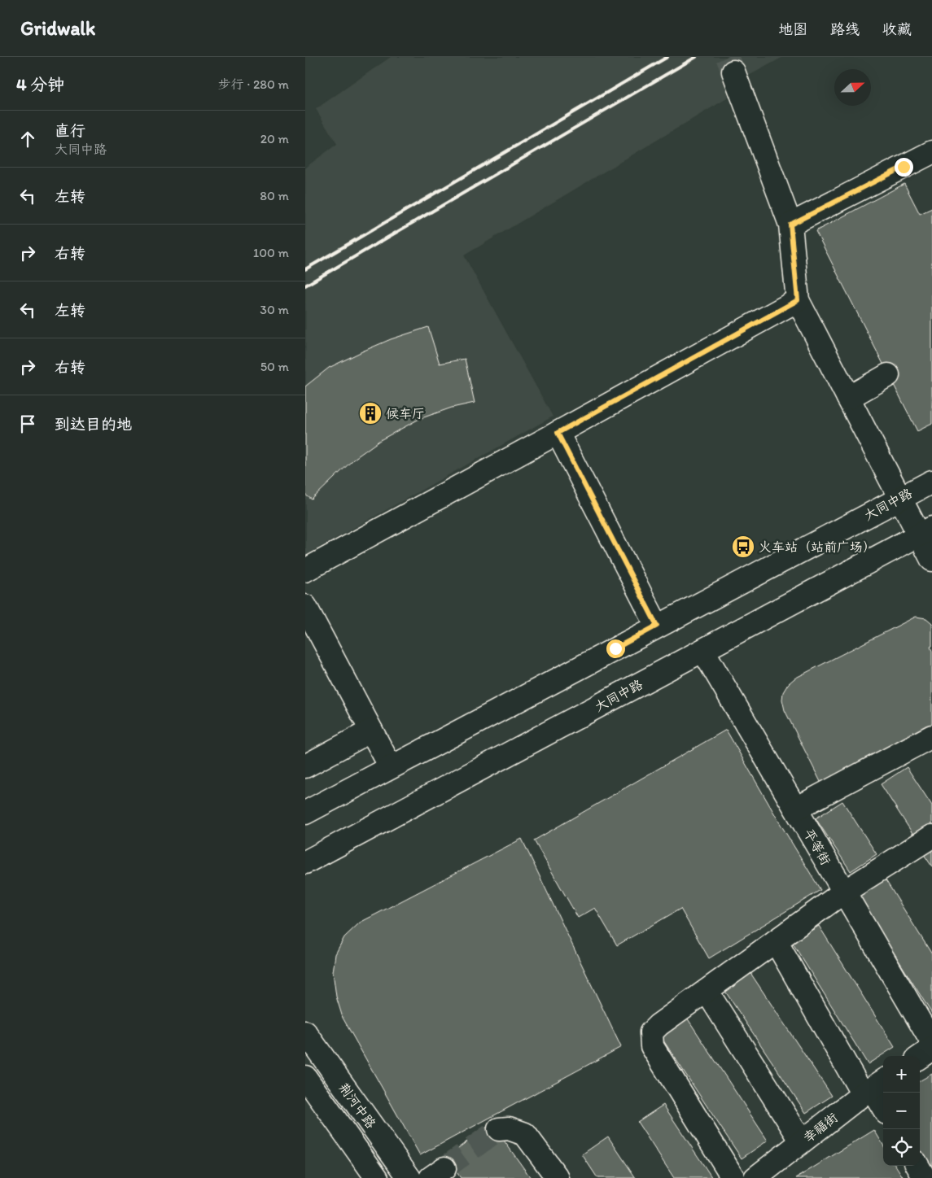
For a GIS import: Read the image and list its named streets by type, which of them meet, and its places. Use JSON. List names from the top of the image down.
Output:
{
  "streets": {
    "street": [
      "大同中路",
      "平等街",
      "荆河中路",
      "幸福街"
    ]
  },
  "crossings": [
    ["大同中路", "平等街"]
  ],
  "places": {
    "building": ["候车厅"],
    "bus stop": ["火车站（站前广场）"]
  },
  "north": "right",
  "page": {
    "header": "Gridwalk",
    "nav": ["地图", "路线", "收藏"],
    "heading": ["4 分钟", "步行 · 280 m"],
    "list": [
      ["直行", "大同中路", "20 m"],
      ["左转", "80 m"],
      ["右转", "100 m"],
      ["左转", "30 m"],
      ["右转", "50 m"],
      "到达目的地"
    ],
    "map_buttons": ["+", "−"]
  }
}
